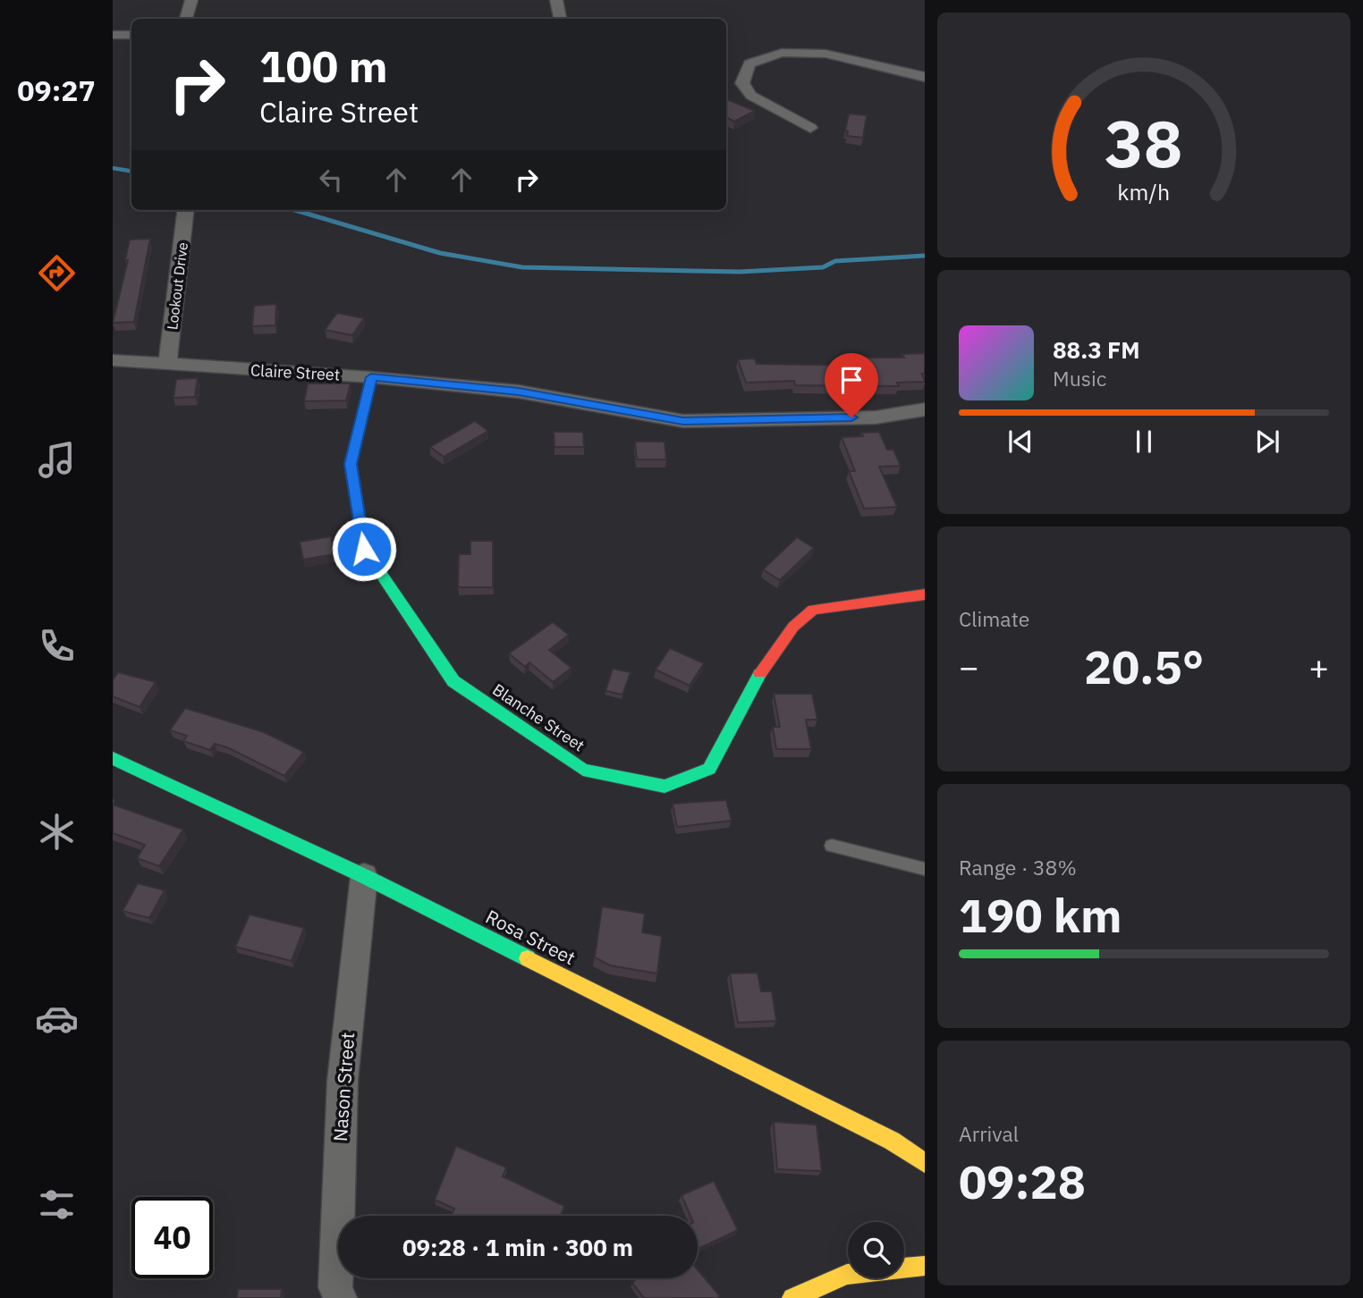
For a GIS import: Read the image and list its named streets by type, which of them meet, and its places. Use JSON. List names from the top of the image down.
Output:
{
  "streets": {
    "street": [
      "Lookout Drive",
      "Claire Street",
      "Blanche Street",
      "Rosa Street",
      "Nason Street"
    ]
  },
  "crossings": [
    ["Lookout Drive", "Claire Street"],
    ["Claire Street", "Blanche Street"],
    ["Rosa Street", "Nason Street"]
  ],
  "page": {
    "tabs": "09:27",
    "turn": ["100 m", "Claire Street"],
    "song": ["88.3 FM", "Music"],
    "tile": [
      "Climate",
      ["Range · 38%", "190 km"],
      ["Arrival", "09:28"]
    ],
    "heat": ["−", "20.5°", "+"],
    "limit": "40",
    "trip": "09:28 · 1 min · 300 m",
    "gauge": ["38", "km/h"]
  }
}
